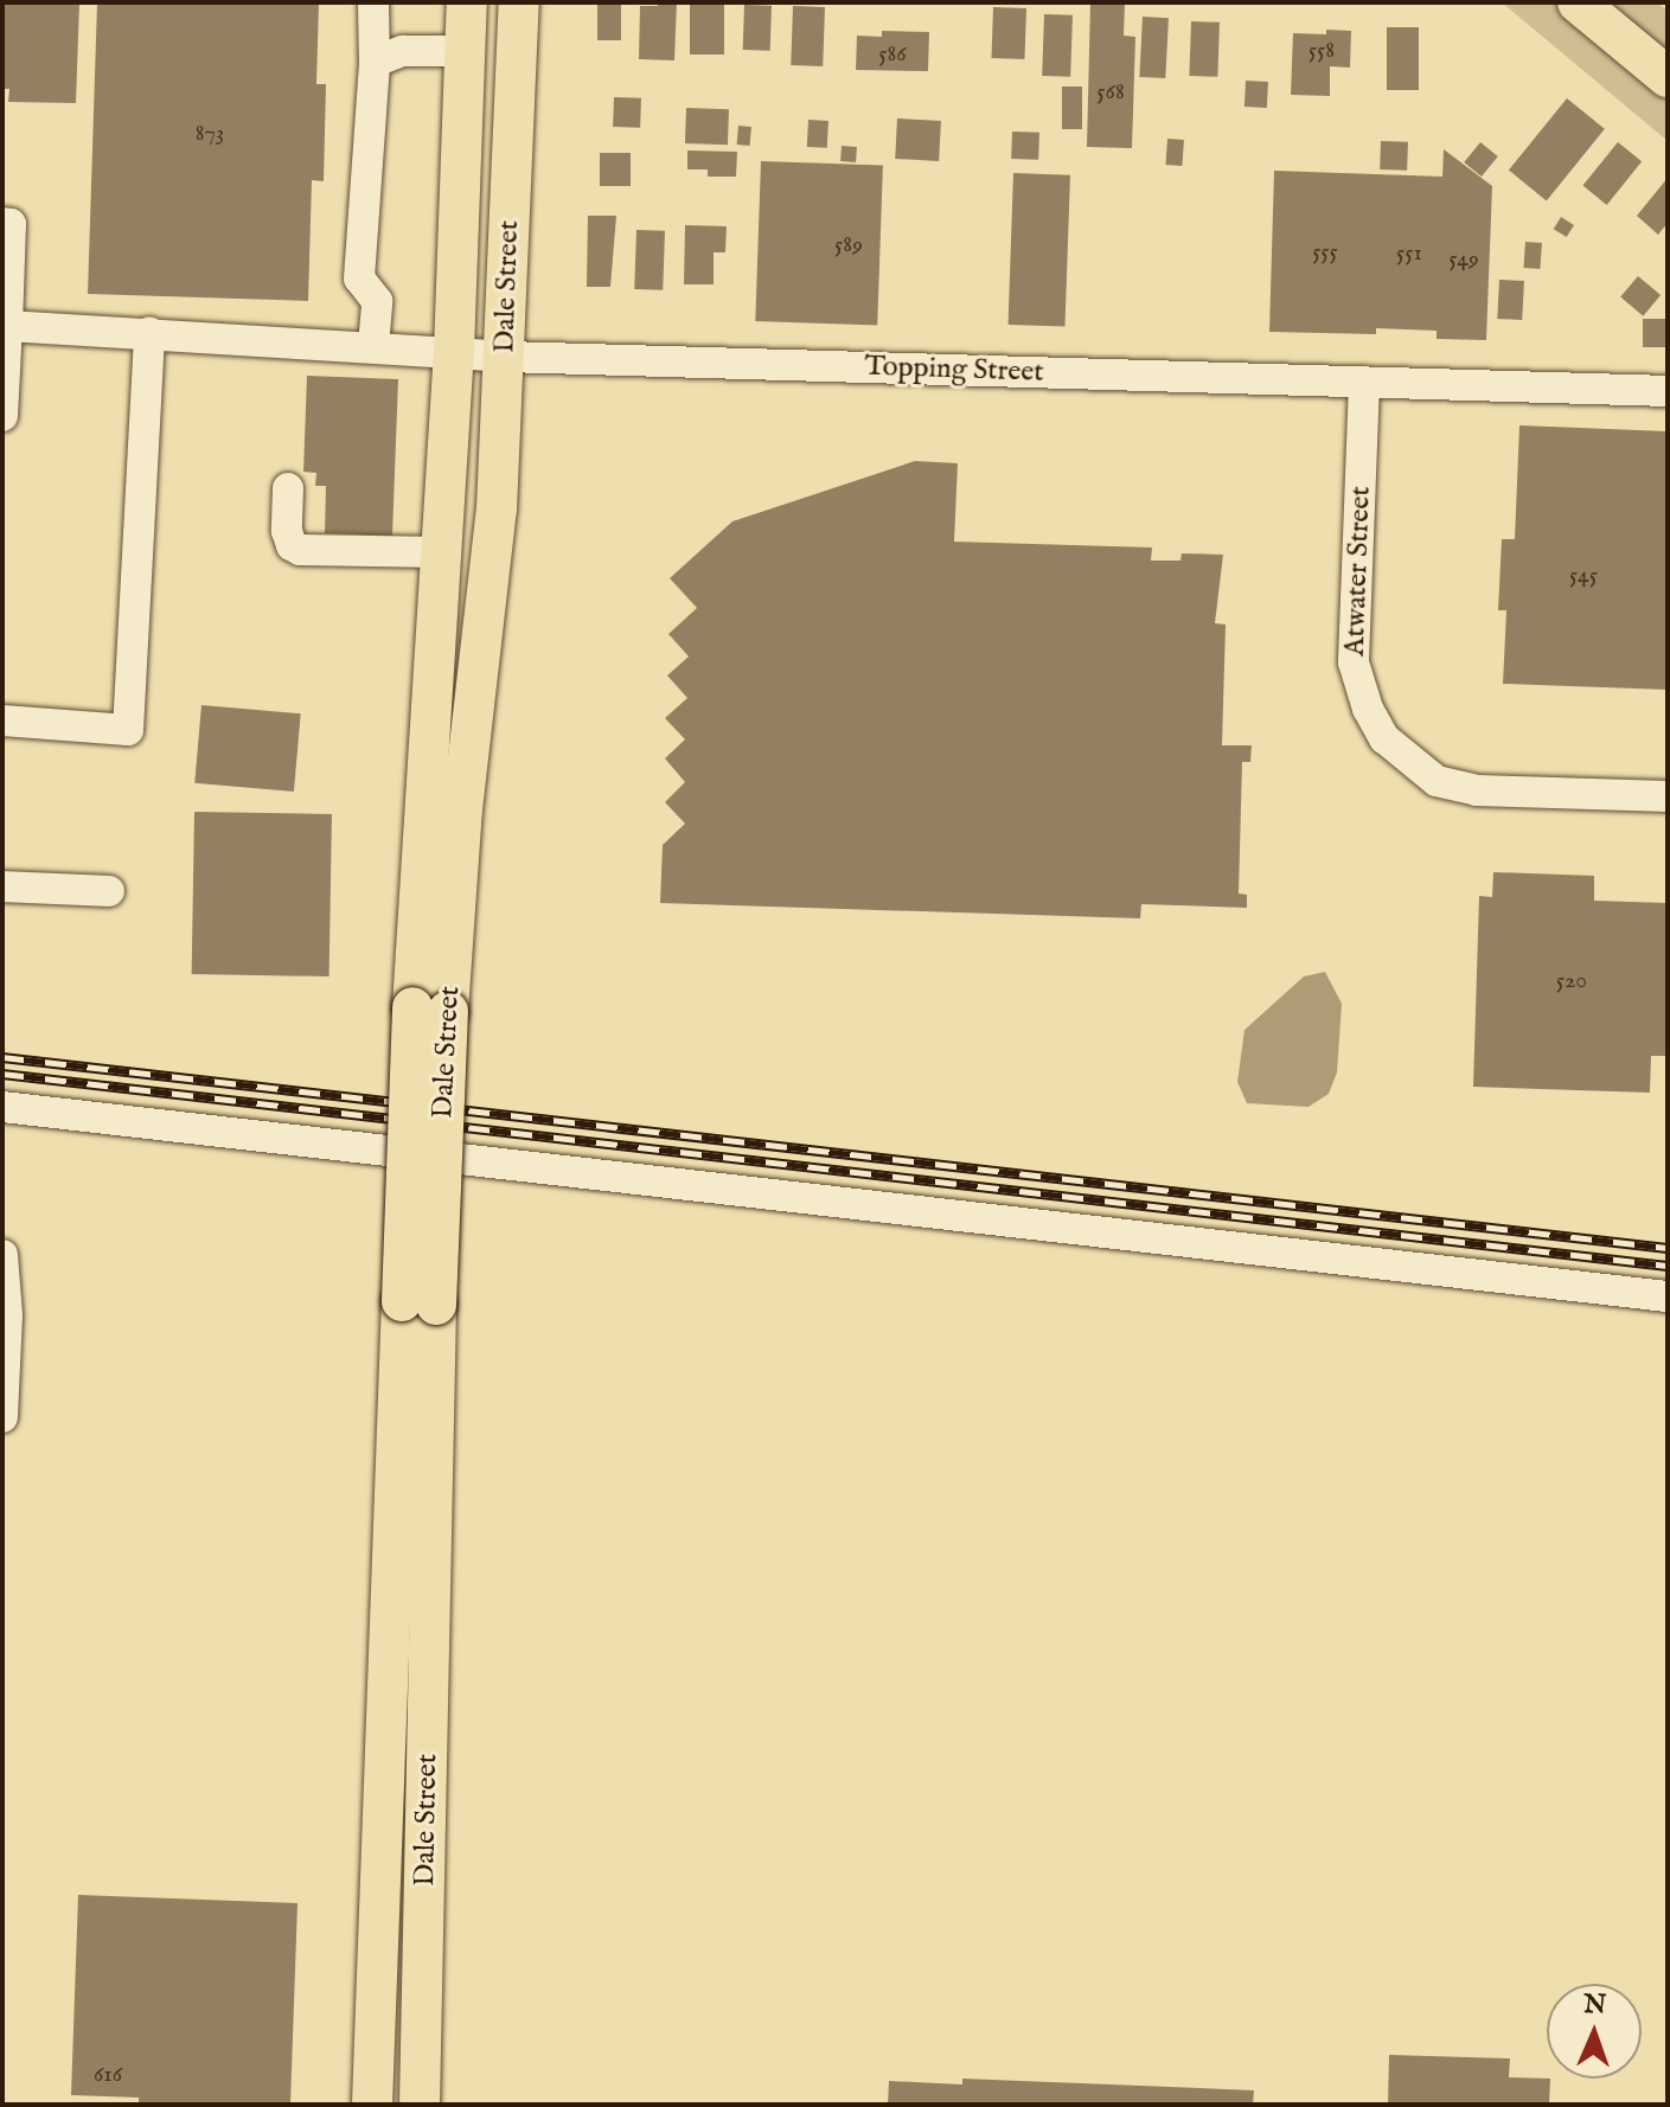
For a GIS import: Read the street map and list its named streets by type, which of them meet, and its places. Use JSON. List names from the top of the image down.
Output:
{
  "streets": {
    "main road": ["Dale Street"],
    "street": ["Topping Street", "Atwater Street"]
  },
  "crossings": [
    ["Dale Street", "Topping Street"],
    ["Topping Street", "Atwater Street"]
  ],
  "house_numbers": [
    "558",
    "586",
    "568",
    "873",
    "589",
    "555",
    "551",
    "549",
    "545",
    "520",
    "616"
  ],
  "north": "top"
}
